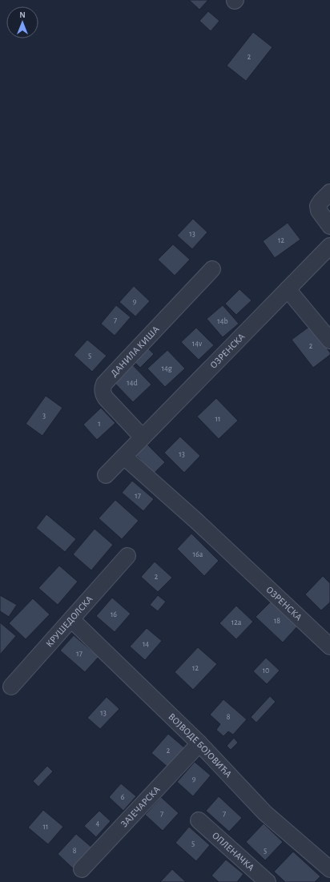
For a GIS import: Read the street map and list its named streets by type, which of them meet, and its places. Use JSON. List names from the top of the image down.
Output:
{
  "streets": {
    "street": [
      "ДАНИЛА КИША",
      "ОЗРЕНСКА",
      "КРУШЕДОЛСКА",
      "ВОЈВОДЕ БОЈОВИЋА",
      "ЗАЈЕЧАРСКА",
      "ОПЛЕНАЧКА"
    ]
  },
  "crossings": [
    ["ДАНИЛА КИША", "ОЗРЕНСКА"],
    ["КРУШЕДОЛСКА", "ВОЈВОДЕ БОЈОВИЋА"],
    ["ВОЈВОДЕ БОЈОВИЋА", "ЗАЈЕЧАРСКА"]
  ],
  "house_numbers": [
    "2",
    "13",
    "12",
    "9",
    "7",
    "14b",
    "14v",
    "2",
    "5",
    "14g",
    "14d",
    "3",
    "11",
    "1",
    "13",
    "17",
    "16a",
    "2",
    "16",
    "18",
    "12a",
    "14",
    "17",
    "12",
    "10",
    "13",
    "8",
    "2",
    "9",
    "6",
    "7",
    "7",
    "4",
    "11",
    "5",
    "8",
    "5"
  ],
  "north": "top"
}
